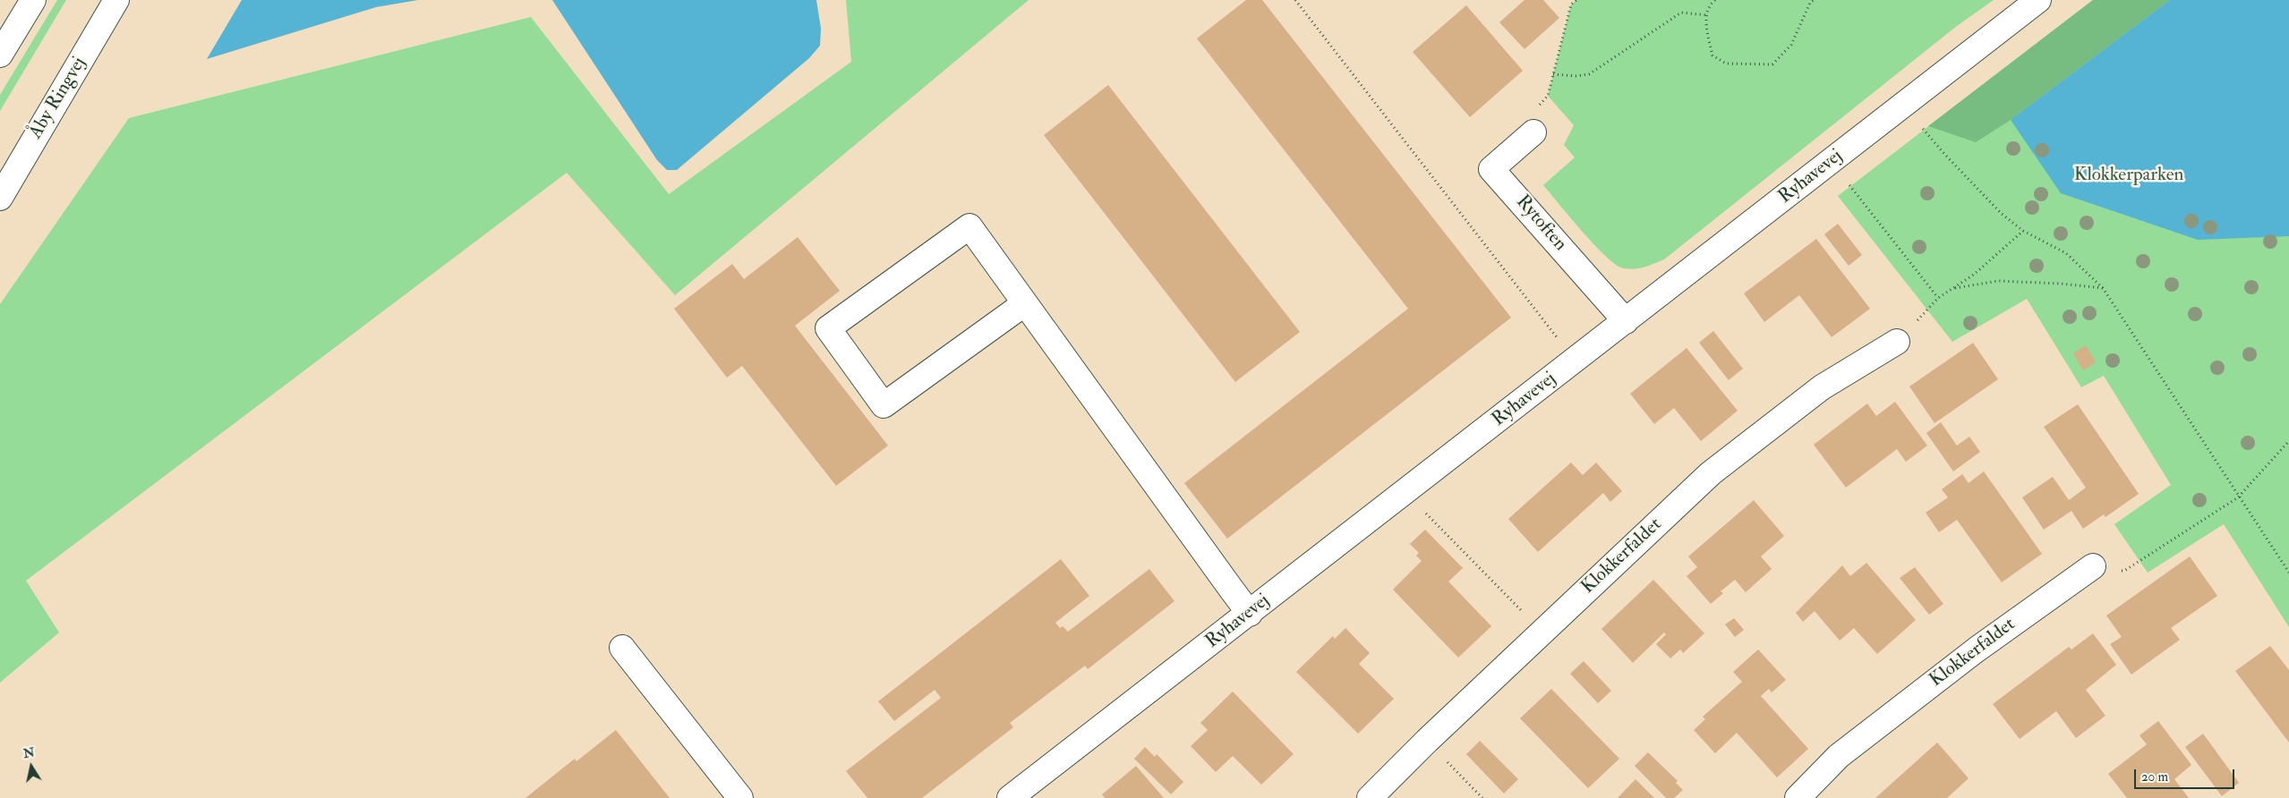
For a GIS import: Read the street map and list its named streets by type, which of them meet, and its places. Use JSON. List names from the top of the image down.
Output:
{
  "streets": {
    "street": [
      "Åby Ringvej",
      "Ryhavevej",
      "Rytoften",
      "Klokkerfaldet"
    ]
  },
  "crossings": [
    ["Ryhavevej", "Rytoften"]
  ],
  "parks": ["Klokkerparken"],
  "scale_bar": "20 m",
  "north": "top"
}
